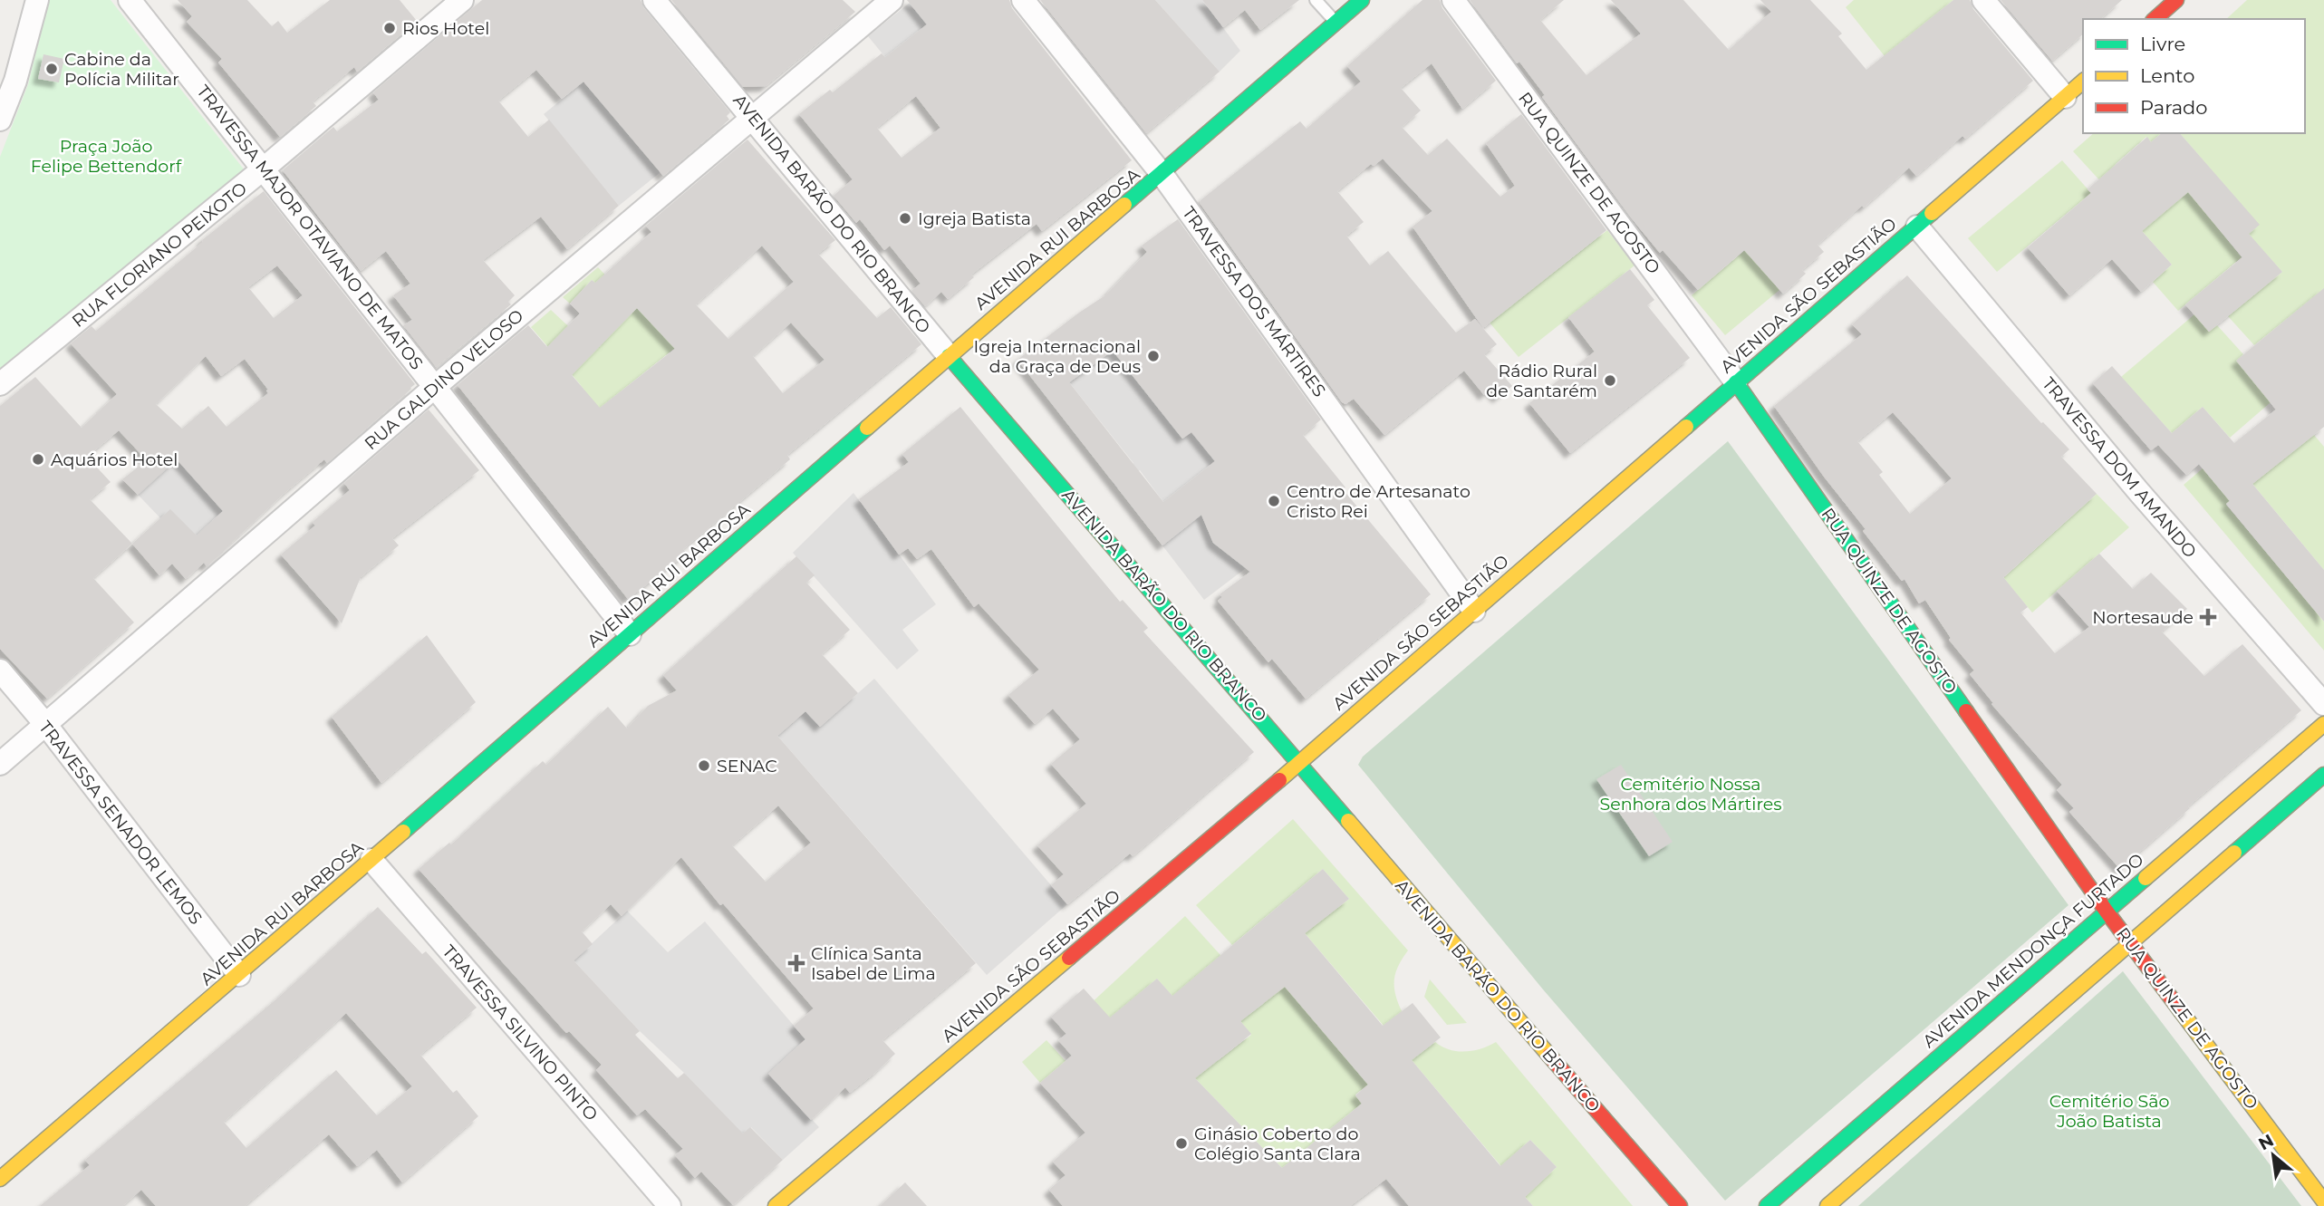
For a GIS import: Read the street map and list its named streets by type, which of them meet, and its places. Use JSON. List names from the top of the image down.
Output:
{
  "streets": {
    "main road": [
      "RUA QUINZE DE AGOSTO",
      "AVENIDA BARÃO DO RIO BRANCO",
      "AVENIDA RUI BARBOSA",
      "AVENIDA SÃO SEBASTIÃO",
      "AVENIDA MENDONÇA FURTADO"
    ],
    "street": [
      "TRAVESSA MAJOR OTAVIANO DE MATOS",
      "RUA FLORIANO PEIXOTO",
      "TRAVESSA DOS MÁRTIRES",
      "RUA GALDINO VELOSO",
      "TRAVESSA DOM AMANDO",
      "TRAVESSA SENADOR LEMOS",
      "TRAVESSA SILVINO PINTO"
    ]
  },
  "crossings": [
    ["RUA QUINZE DE AGOSTO", "AVENIDA SÃO SEBASTIÃO"],
    ["RUA QUINZE DE AGOSTO", "AVENIDA MENDONÇA FURTADO"],
    ["AVENIDA BARÃO DO RIO BRANCO", "AVENIDA RUI BARBOSA"],
    ["AVENIDA BARÃO DO RIO BRANCO", "AVENIDA SÃO SEBASTIÃO"],
    ["AVENIDA BARÃO DO RIO BRANCO", "RUA GALDINO VELOSO"],
    ["TRAVESSA MAJOR OTAVIANO DE MATOS", "AVENIDA RUI BARBOSA"],
    ["TRAVESSA MAJOR OTAVIANO DE MATOS", "RUA FLORIANO PEIXOTO"],
    ["TRAVESSA MAJOR OTAVIANO DE MATOS", "RUA GALDINO VELOSO"],
    ["AVENIDA RUI BARBOSA", "TRAVESSA DOS MÁRTIRES"],
    ["AVENIDA RUI BARBOSA", "TRAVESSA SENADOR LEMOS"],
    ["AVENIDA RUI BARBOSA", "TRAVESSA SILVINO PINTO"],
    ["AVENIDA SÃO SEBASTIÃO", "TRAVESSA DOS MÁRTIRES"],
    ["AVENIDA SÃO SEBASTIÃO", "TRAVESSA DOM AMANDO"],
    ["RUA GALDINO VELOSO", "TRAVESSA SENADOR LEMOS"]
  ],
  "parks": ["Praça João Felipe Bettendorf", "Cemitério Nossa Senhora dos Mártires", "Cemitério São João Batista"],
  "places": {
    "other": [
      "Rios Hotel",
      "Cabine da Polícia Militar",
      "Igreja Batista",
      "Igreja Internacional da Graça de Deus",
      "Rádio Rural de Santarém",
      "Aquários Hotel",
      "Centro de Artesanato Cristo Rei",
      "SENAC",
      "Ginásio Coberto do Colégio Santa Clara"
    ],
    "health": ["Nortesaude", "Clínica Santa Isabel de Lima"]
  },
  "legend": ["Livre", "Lento", "Parado"],
  "north": "top left"
}
